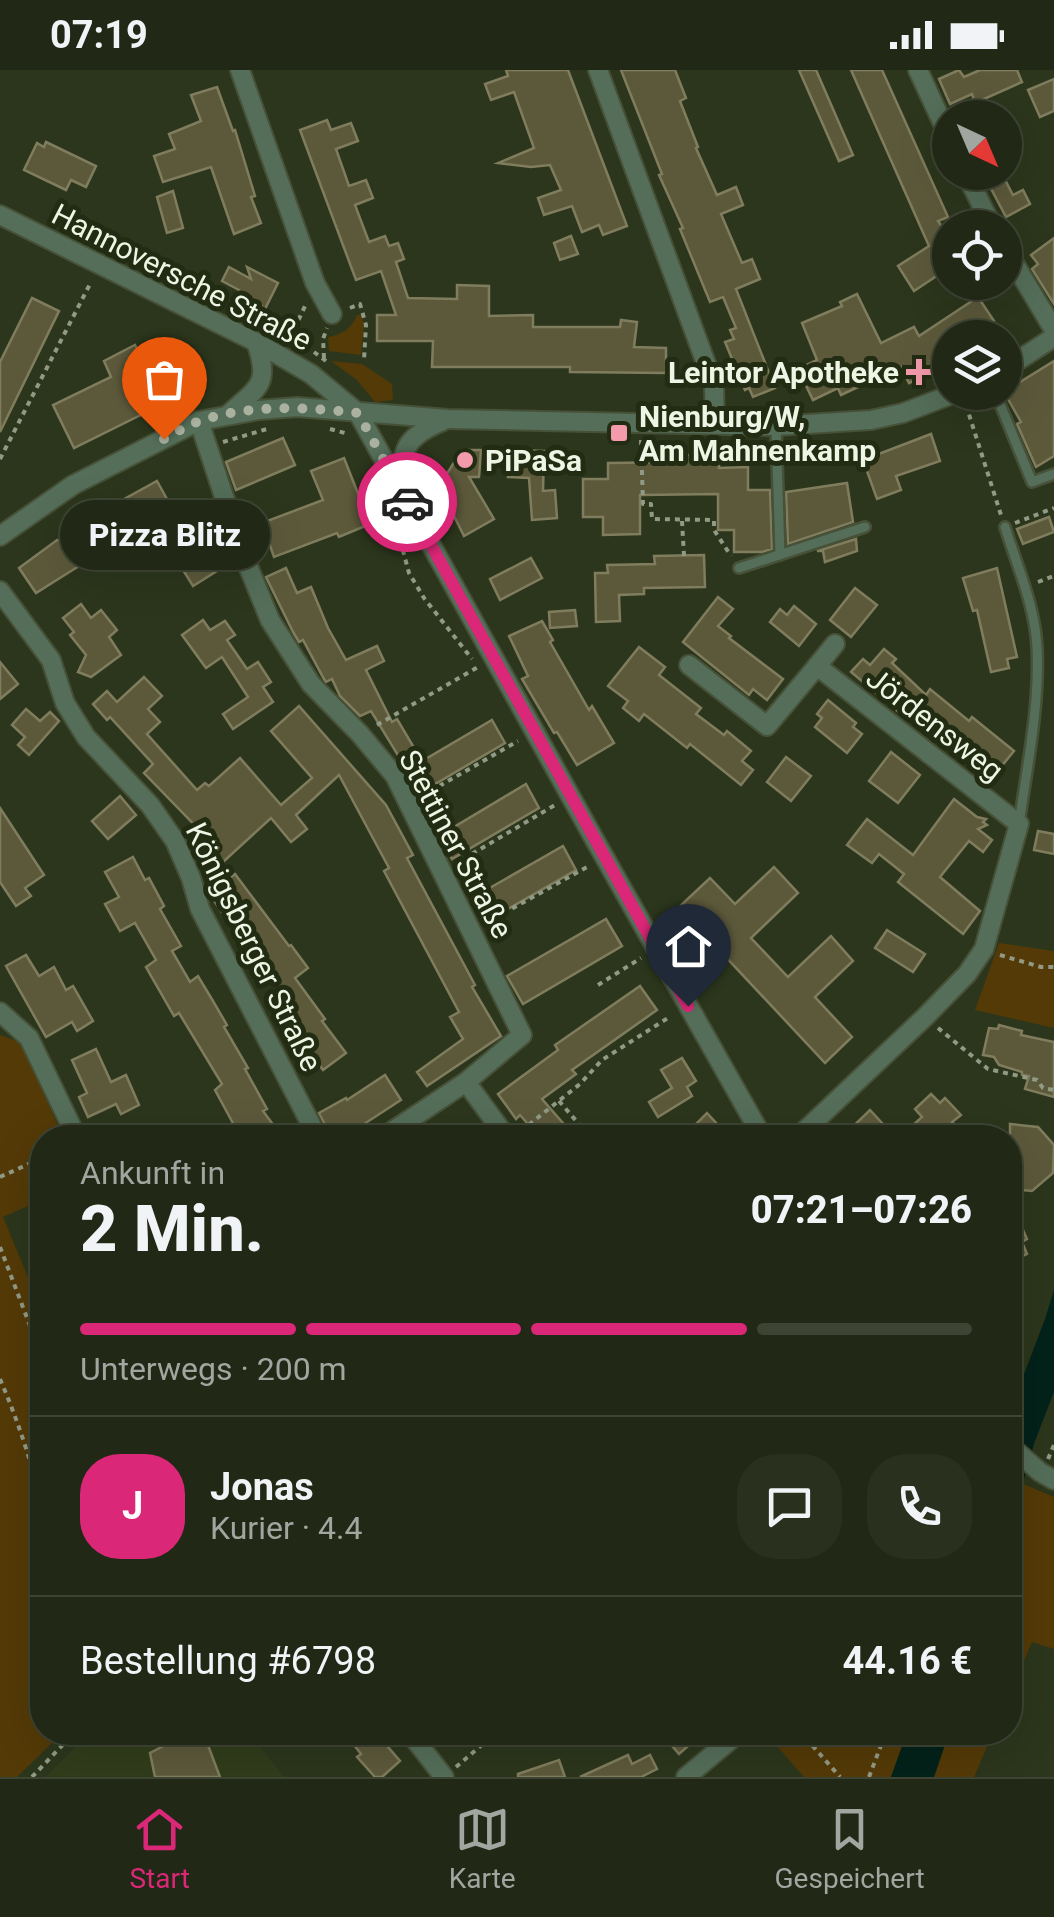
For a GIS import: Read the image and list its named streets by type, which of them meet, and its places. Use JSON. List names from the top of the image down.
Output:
{
  "streets": {
    "street": [
      "Hannoversche Straße",
      "Jördensweg",
      "Stettiner Straße",
      "Königsberger Straße"
    ]
  },
  "places": {
    "health": ["Leintor Apotheke"],
    "transit": ["Nienburg/W, Am Mahnenkamp"],
    "other": ["Pizza Blitz", "PiPaSa"]
  },
  "north": "bottom right",
  "page": {
    "status": "07:19",
    "bubble": "Pizza Blitz",
    "heading": ["2 Min.", "Ankunft in", "07:21–07:26"],
    "panel": [
      "Jonas",
      "Kurier · 4.4",
      "Bestellung #6798",
      "44.16 €"
    ],
    "bar": "Unterwegs · 200 m",
    "round": "J",
    "tabs": ["Start", "Karte", "Gespeichert"]
  }
}
